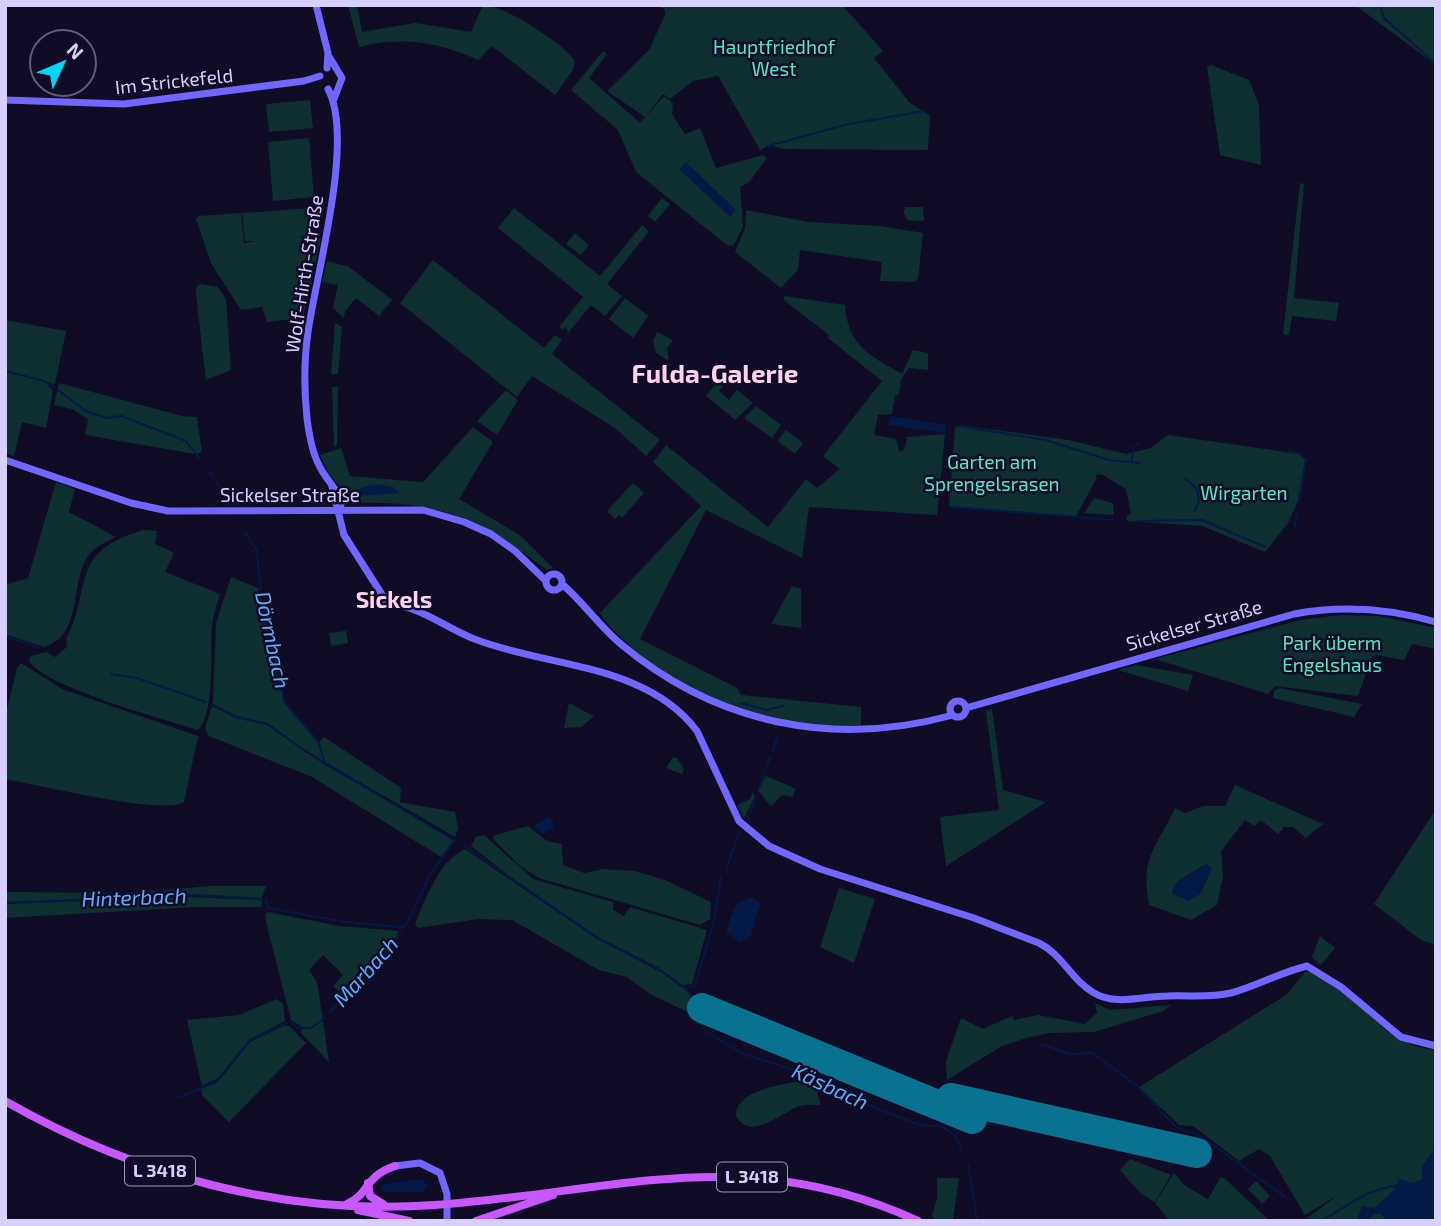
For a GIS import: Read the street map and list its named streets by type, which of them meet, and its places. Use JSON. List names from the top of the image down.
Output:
{
  "streets": {
    "main road": ["L 3418"],
    "street": ["Im Strickefeld", "Wolf-Hirth-Straße", "Sickelser Straße"]
  },
  "crossings": [
    ["Wolf-Hirth-Straße", "Sickelser Straße"]
  ],
  "districts": ["Fulda-Galerie", "Sickels"],
  "water": [
    "Dörmbach",
    "Hinterbach",
    "Marbach",
    "Käsbach"
  ],
  "parks": [
    "Hauptfriedhof West",
    "Garten am Sprengelsrasen",
    "Wirgarten",
    "Park überm Engelshaus"
  ],
  "north": "top right"
}
